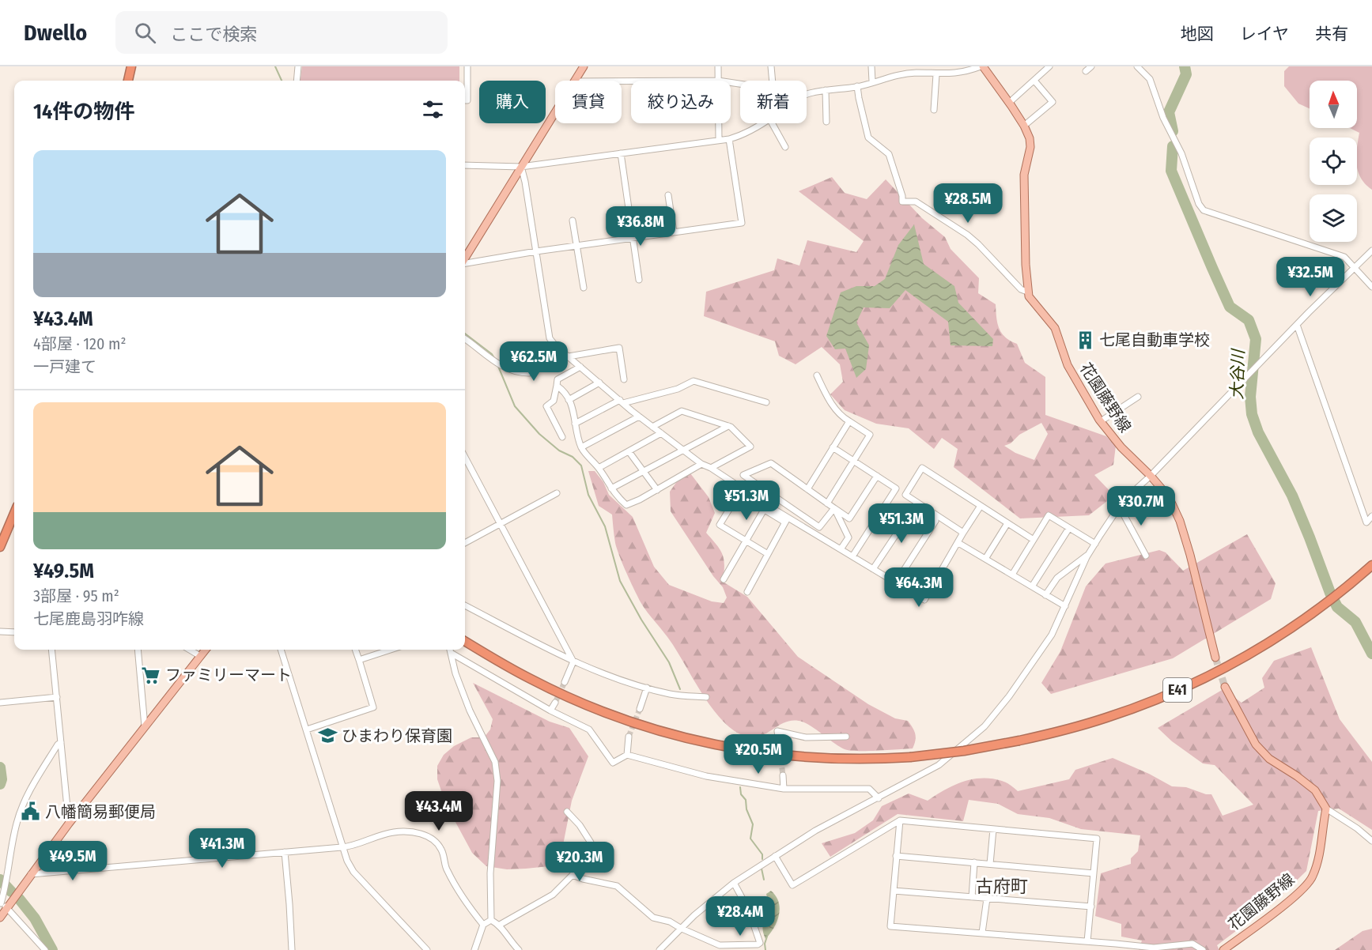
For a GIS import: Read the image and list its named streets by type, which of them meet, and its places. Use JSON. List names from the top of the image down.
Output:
{
  "streets": {
    "highway": ["E41"],
    "main road": ["花園藤野線"]
  },
  "districts": ["古府町"],
  "water": ["大谷川"],
  "places": {
    "building": ["七尾自動車学校"],
    "supermarket": ["ファミリーマート"],
    "school or university": ["ひまわり保育園"],
    "public building": ["八幡簡易郵便局"]
  },
  "north": "top",
  "page": {
    "header": "Dwello",
    "search": "ここで検索",
    "nav": ["地図", "レイヤ", "共有"],
    "chip": [
      "購入",
      "賃貸",
      "絞り込み",
      "新着"
    ],
    "heading": "14件の物件",
    "list": [
      {
        "name": "¥43.4M",
        "note": "4部屋 · 120 m² · 一戸建て"
      },
      {
        "name": "¥49.5M",
        "note": "3部屋 · 95 m² · 七尾鹿島羽咋線"
      }
    ],
    "price": [
      "¥28.5M",
      "¥36.8M",
      "¥32.5M",
      "¥62.5M",
      "¥51.3M",
      "¥30.7M",
      "¥51.3M",
      "¥64.3M",
      "¥20.5M",
      "¥43.4M",
      "¥41.3M",
      "¥49.5M",
      "¥20.3M",
      "¥28.4M"
    ]
  }
}
